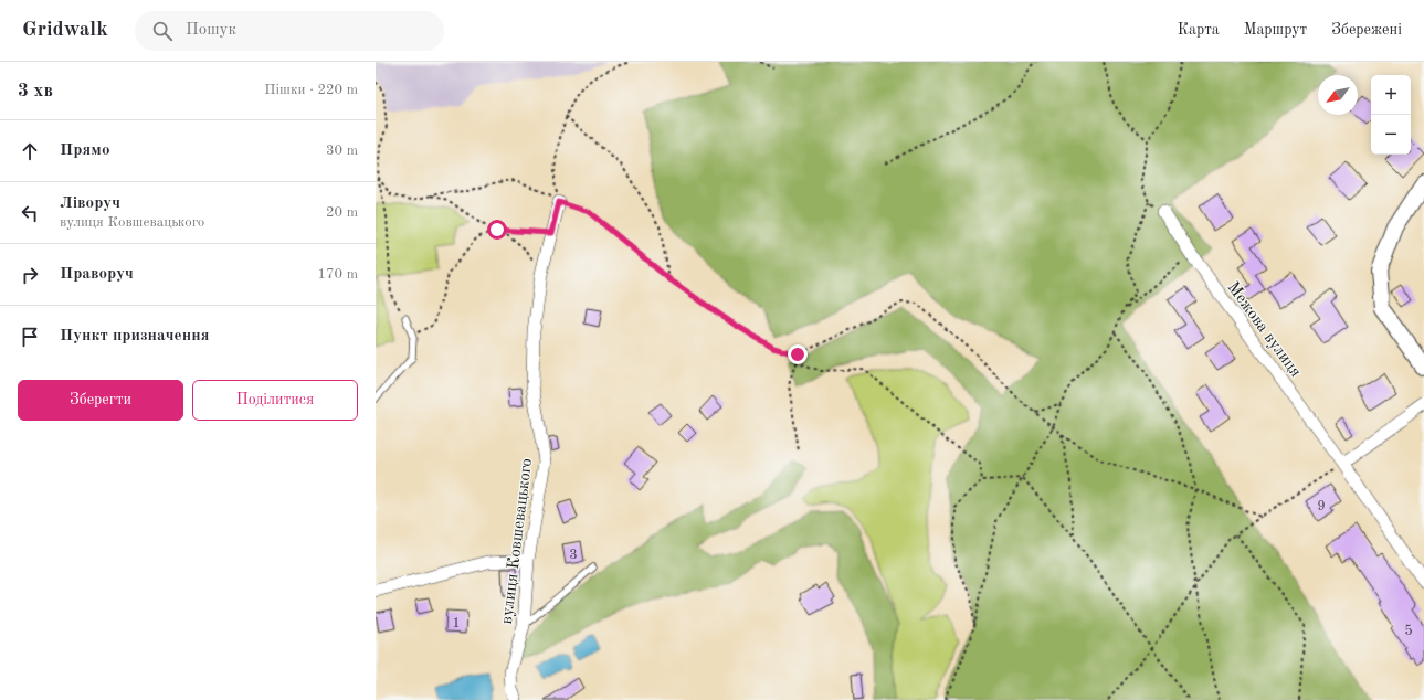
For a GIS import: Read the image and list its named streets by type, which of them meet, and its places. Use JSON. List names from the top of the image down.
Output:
{
  "streets": {
    "street": ["Межова вулиця", "вулиця Ковшевацького"]
  },
  "house_numbers": [
    "9",
    "3",
    "1",
    "5"
  ],
  "north": "bottom left",
  "page": {
    "header": "Gridwalk",
    "search": "Пошук",
    "nav": ["Карта", "Маршрут", "Збережені"],
    "heading": ["3 хв", "Пішки · 220 m"],
    "map_buttons": ["+", "−"],
    "list": [
      ["Прямо", "30 m"],
      ["Ліворуч", "вулиця Ковшевацького", "20 m"],
      ["Праворуч", "170 m"],
      "Пункт призначення"
    ],
    "buttons": ["Зберегти", "Поділитися"]
  }
}
